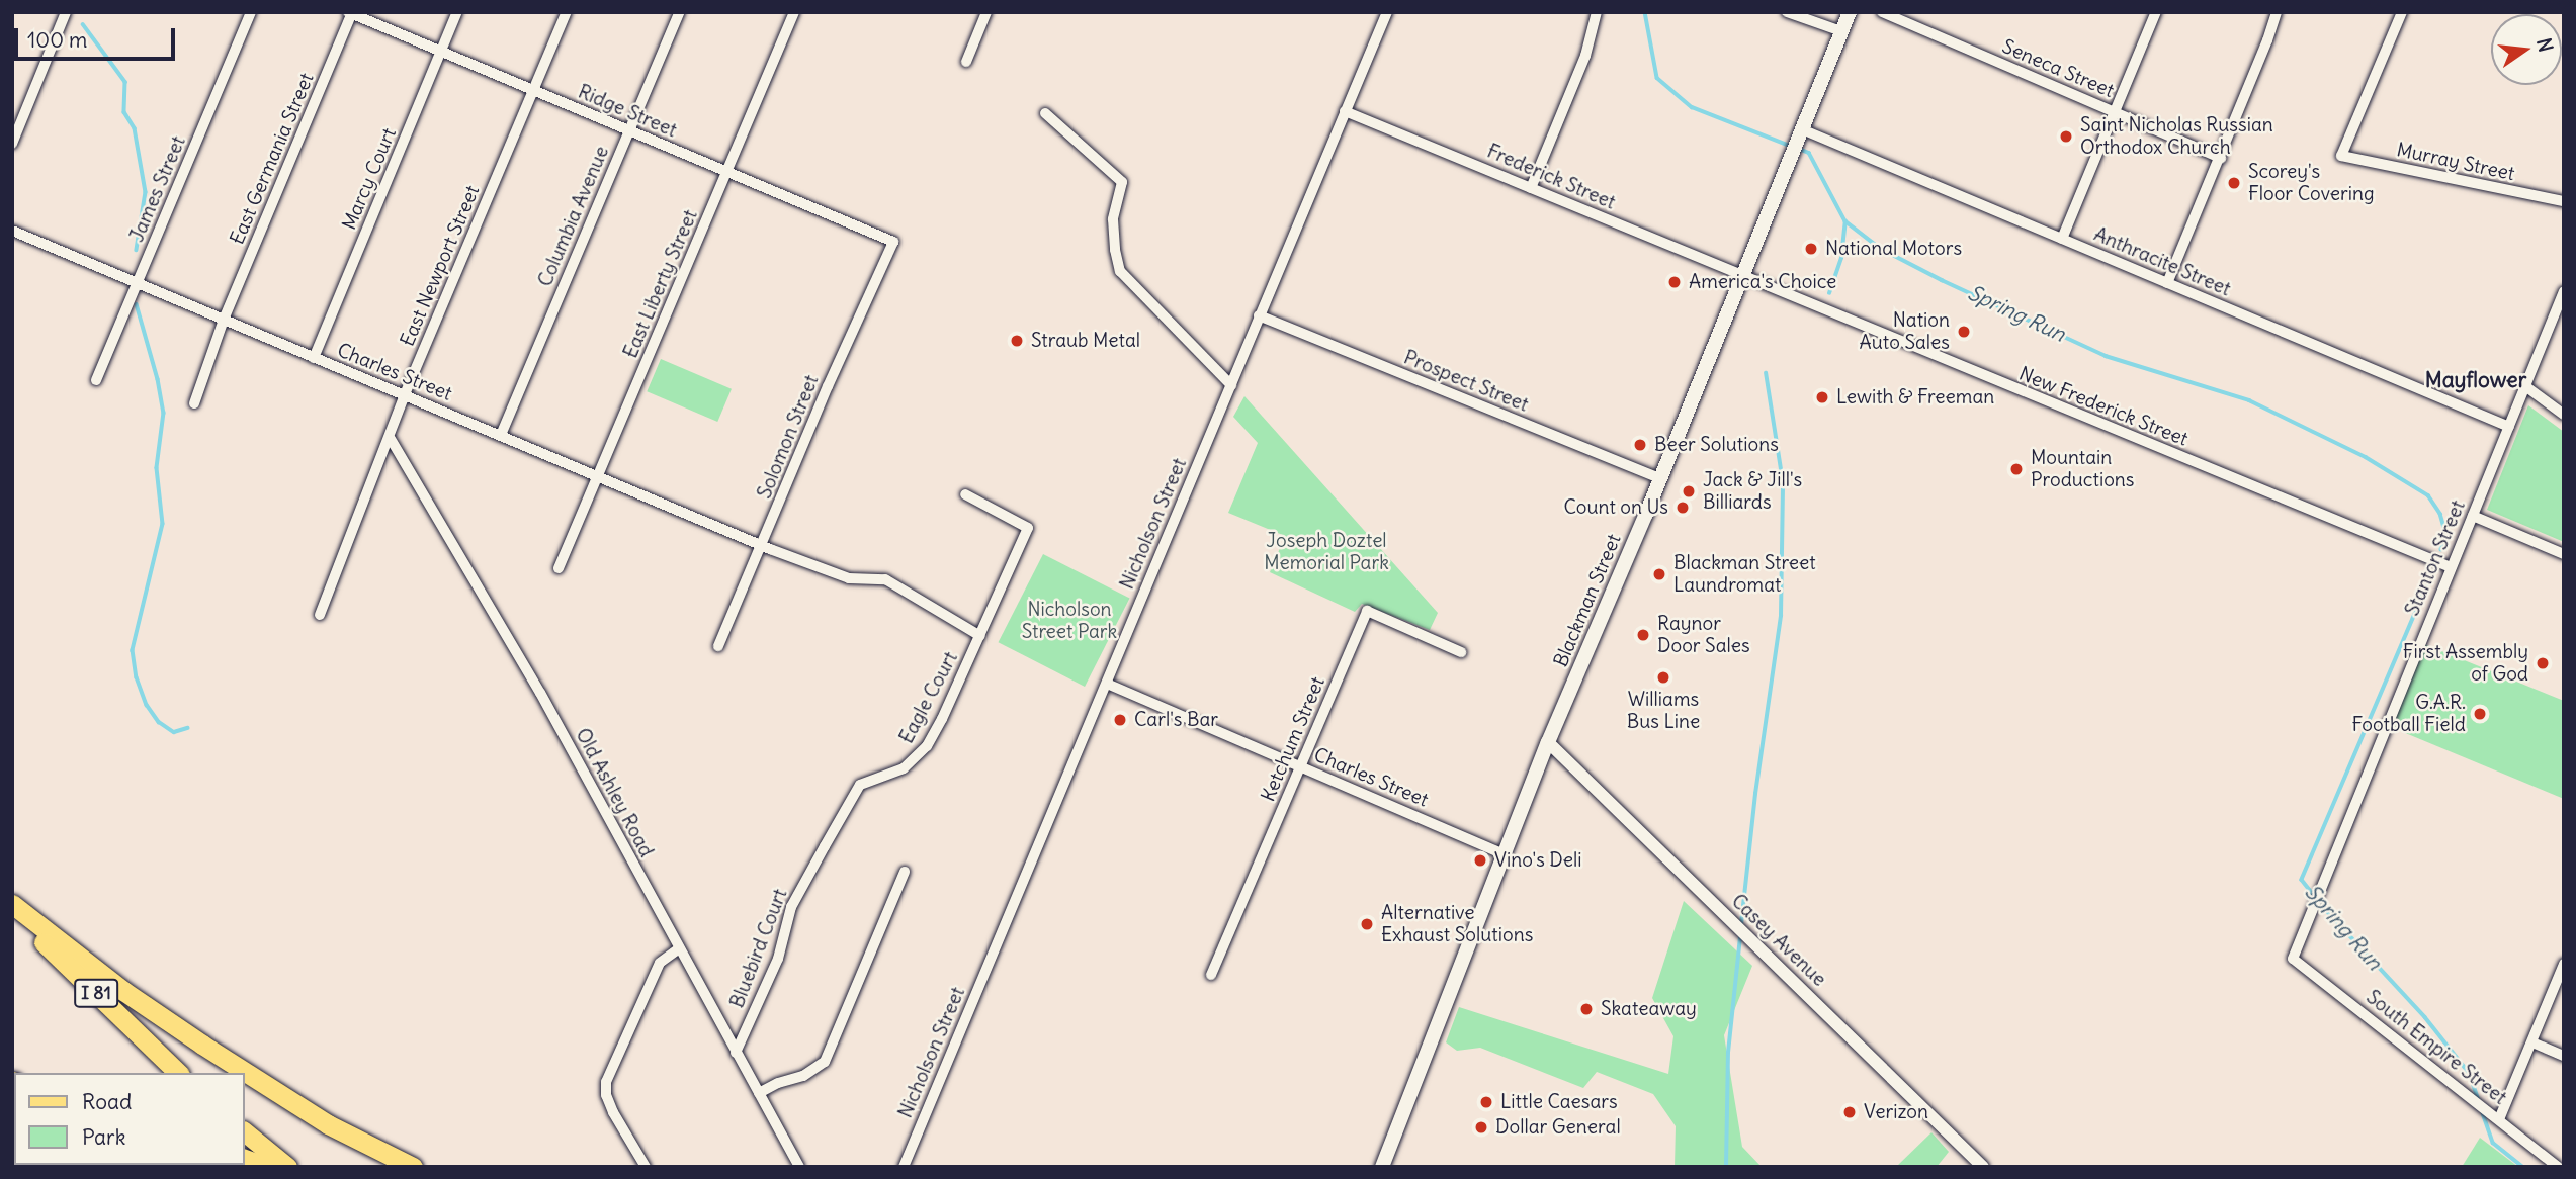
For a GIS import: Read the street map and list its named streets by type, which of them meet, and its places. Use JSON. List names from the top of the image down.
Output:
{
  "streets": {
    "highway": ["I 81"],
    "main road": ["Blackman Street"],
    "street": [
      "Seneca Street",
      "Ridge Street",
      "East Germania Street",
      "Murray Street",
      "Frederick Street",
      "Marcy Court",
      "James Street",
      "Columbia Avenue",
      "Anthracite Street",
      "East Newport Street",
      "East Liberty Street",
      "Charles Street",
      "Prospect Street",
      "New Frederick Street",
      "Solomon Street",
      "Nicholson Street",
      "Stanton Street",
      "Eagle Court",
      "Ketchum Street",
      "Old Ashley Road",
      "Casey Avenue",
      "Bluebird Court",
      "South Empire Street"
    ]
  },
  "crossings": [
    ["Ridge Street", "East Germania Street"],
    ["Ridge Street", "Marcy Court"],
    ["Ridge Street", "Columbia Avenue"],
    ["Ridge Street", "East Newport Street"],
    ["Ridge Street", "East Liberty Street"],
    ["Ridge Street", "Solomon Street"],
    ["East Germania Street", "Charles Street"],
    ["Frederick Street", "New Frederick Street"],
    ["Frederick Street", "Nicholson Street"],
    ["Frederick Street", "Blackman Street"],
    ["Marcy Court", "Charles Street"],
    ["James Street", "Charles Street"],
    ["Columbia Avenue", "Charles Street"],
    ["Anthracite Street", "Stanton Street"],
    ["Anthracite Street", "Blackman Street"],
    ["East Newport Street", "Charles Street"],
    ["East Newport Street", "Old Ashley Road"],
    ["East Liberty Street", "Charles Street"],
    ["Charles Street", "Solomon Street"],
    ["Charles Street", "Nicholson Street"],
    ["Charles Street", "Blackman Street"],
    ["Charles Street", "Eagle Court"],
    ["Charles Street", "Ketchum Street"],
    ["Prospect Street", "Nicholson Street"],
    ["Prospect Street", "Blackman Street"],
    ["New Frederick Street", "Stanton Street"],
    ["New Frederick Street", "Blackman Street"],
    ["Solomon Street", "Eagle Court"],
    ["Stanton Street", "South Empire Street"],
    ["Blackman Street", "Casey Avenue"],
    ["Eagle Court", "Bluebird Court"],
    ["Old Ashley Road", "Bluebird Court"]
  ],
  "districts": ["Mayflower"],
  "water": ["Spring Run"],
  "parks": ["Joseph Doztel Memorial Park", "Nicholson Street Park"],
  "places": [
    "Saint Nicholas Russian Orthodox Church",
    "Scorey's Floor Covering",
    "National Motors",
    "America's Choice",
    "Nation Auto Sales",
    "Straub Metal",
    "Lewith & Freeman",
    "Beer Solutions",
    "Mountain Productions",
    "Jack & Jill's Billiards",
    "Count on Us",
    "Blackman Street Laundromat",
    "Raynor Door Sales",
    "First Assembly of God",
    "Williams Bus Line",
    "G.A.R. Football Field",
    "Carl's Bar",
    "Vino's Deli",
    "Alternative Exhaust Solutions",
    "Skateaway",
    "Little Caesars",
    "Verizon",
    "Dollar General"
  ],
  "legend": ["Road", "Park"],
  "scale_bar": "100 m",
  "north": "right"
}
